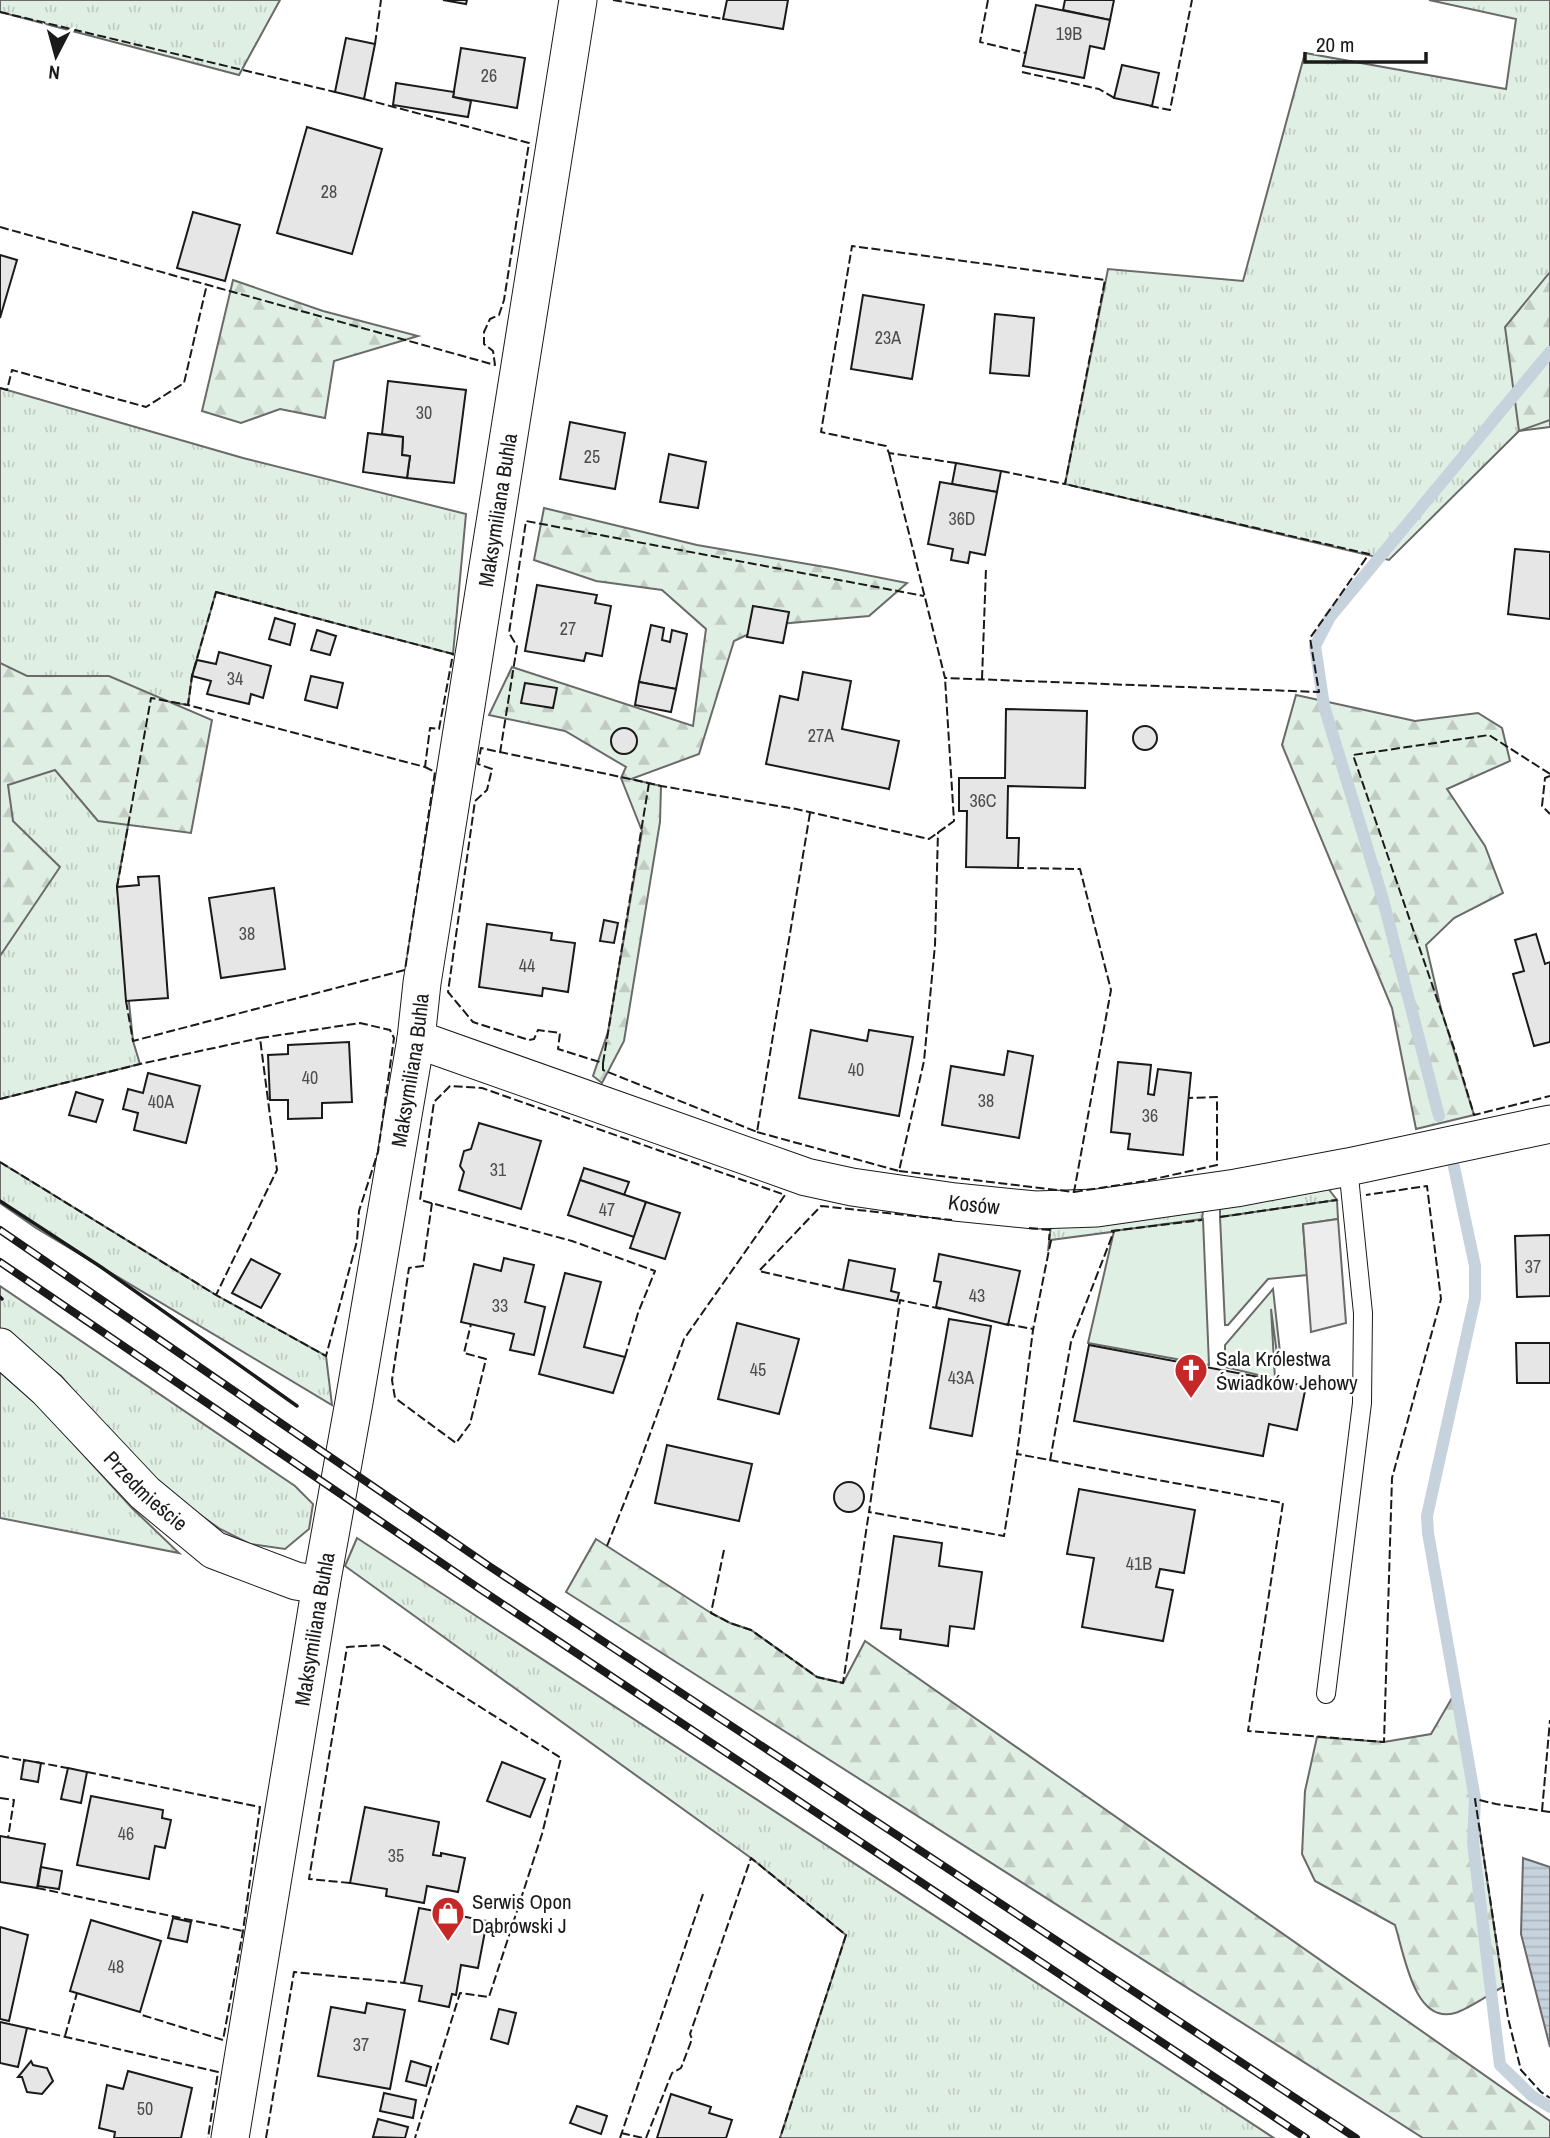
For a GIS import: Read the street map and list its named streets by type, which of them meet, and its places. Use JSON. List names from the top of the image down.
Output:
{
  "streets": {
    "street": ["Maksymiliana Buhla", "Kosów", "Przedmieście"]
  },
  "crossings": [
    ["Maksymiliana Buhla", "Kosów"],
    ["Maksymiliana Buhla", "Przedmieście"]
  ],
  "places": {
    "church": ["Sala Królestwa Świadków Jehowy"],
    "shop": ["Serwis Opon Dąbrowski J"]
  },
  "house_numbers": [
    "19B",
    "26",
    "28",
    "23A",
    "30",
    "25",
    "36D",
    "27",
    "34",
    "27A",
    "36C",
    "38",
    "44",
    "40",
    "40",
    "38",
    "40A",
    "36",
    "31",
    "47",
    "37",
    "43",
    "33",
    "45",
    "43A",
    "41B",
    "46",
    "35",
    "48",
    "37",
    "50"
  ],
  "scale_bar": "20 m",
  "north": "bottom"
}
